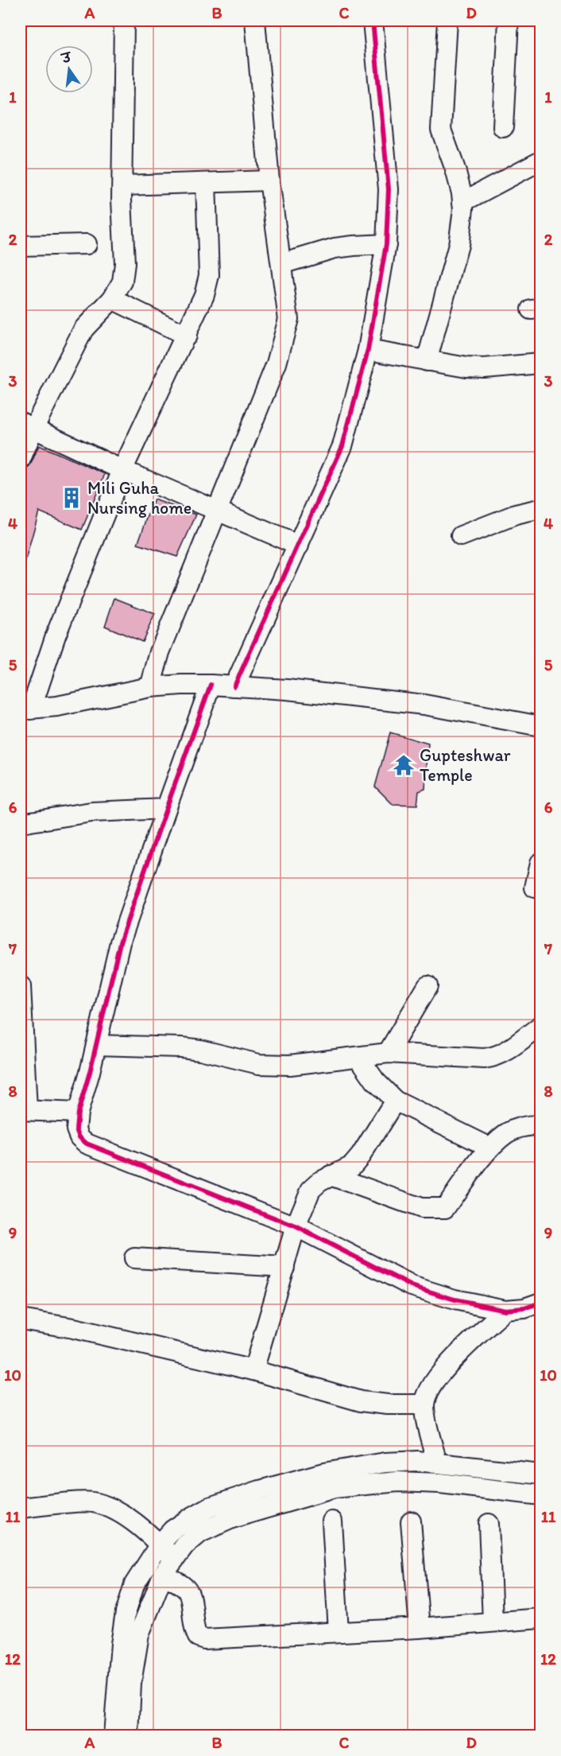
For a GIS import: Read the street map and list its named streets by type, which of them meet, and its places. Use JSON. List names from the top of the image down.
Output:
{
  "places": {
    "building": ["Mili Guha Nursing home"],
    "temple": ["Gupteshwar Temple"]
  },
  "north": "top",
  "grid": {
    "columns": [
      "A",
      "B",
      "C",
      "D"
    ],
    "rows": [
      "1",
      "2",
      "3",
      "4",
      "5",
      "6",
      "7",
      "8",
      "9",
      "10",
      "11",
      "12"
    ]
  }
}
